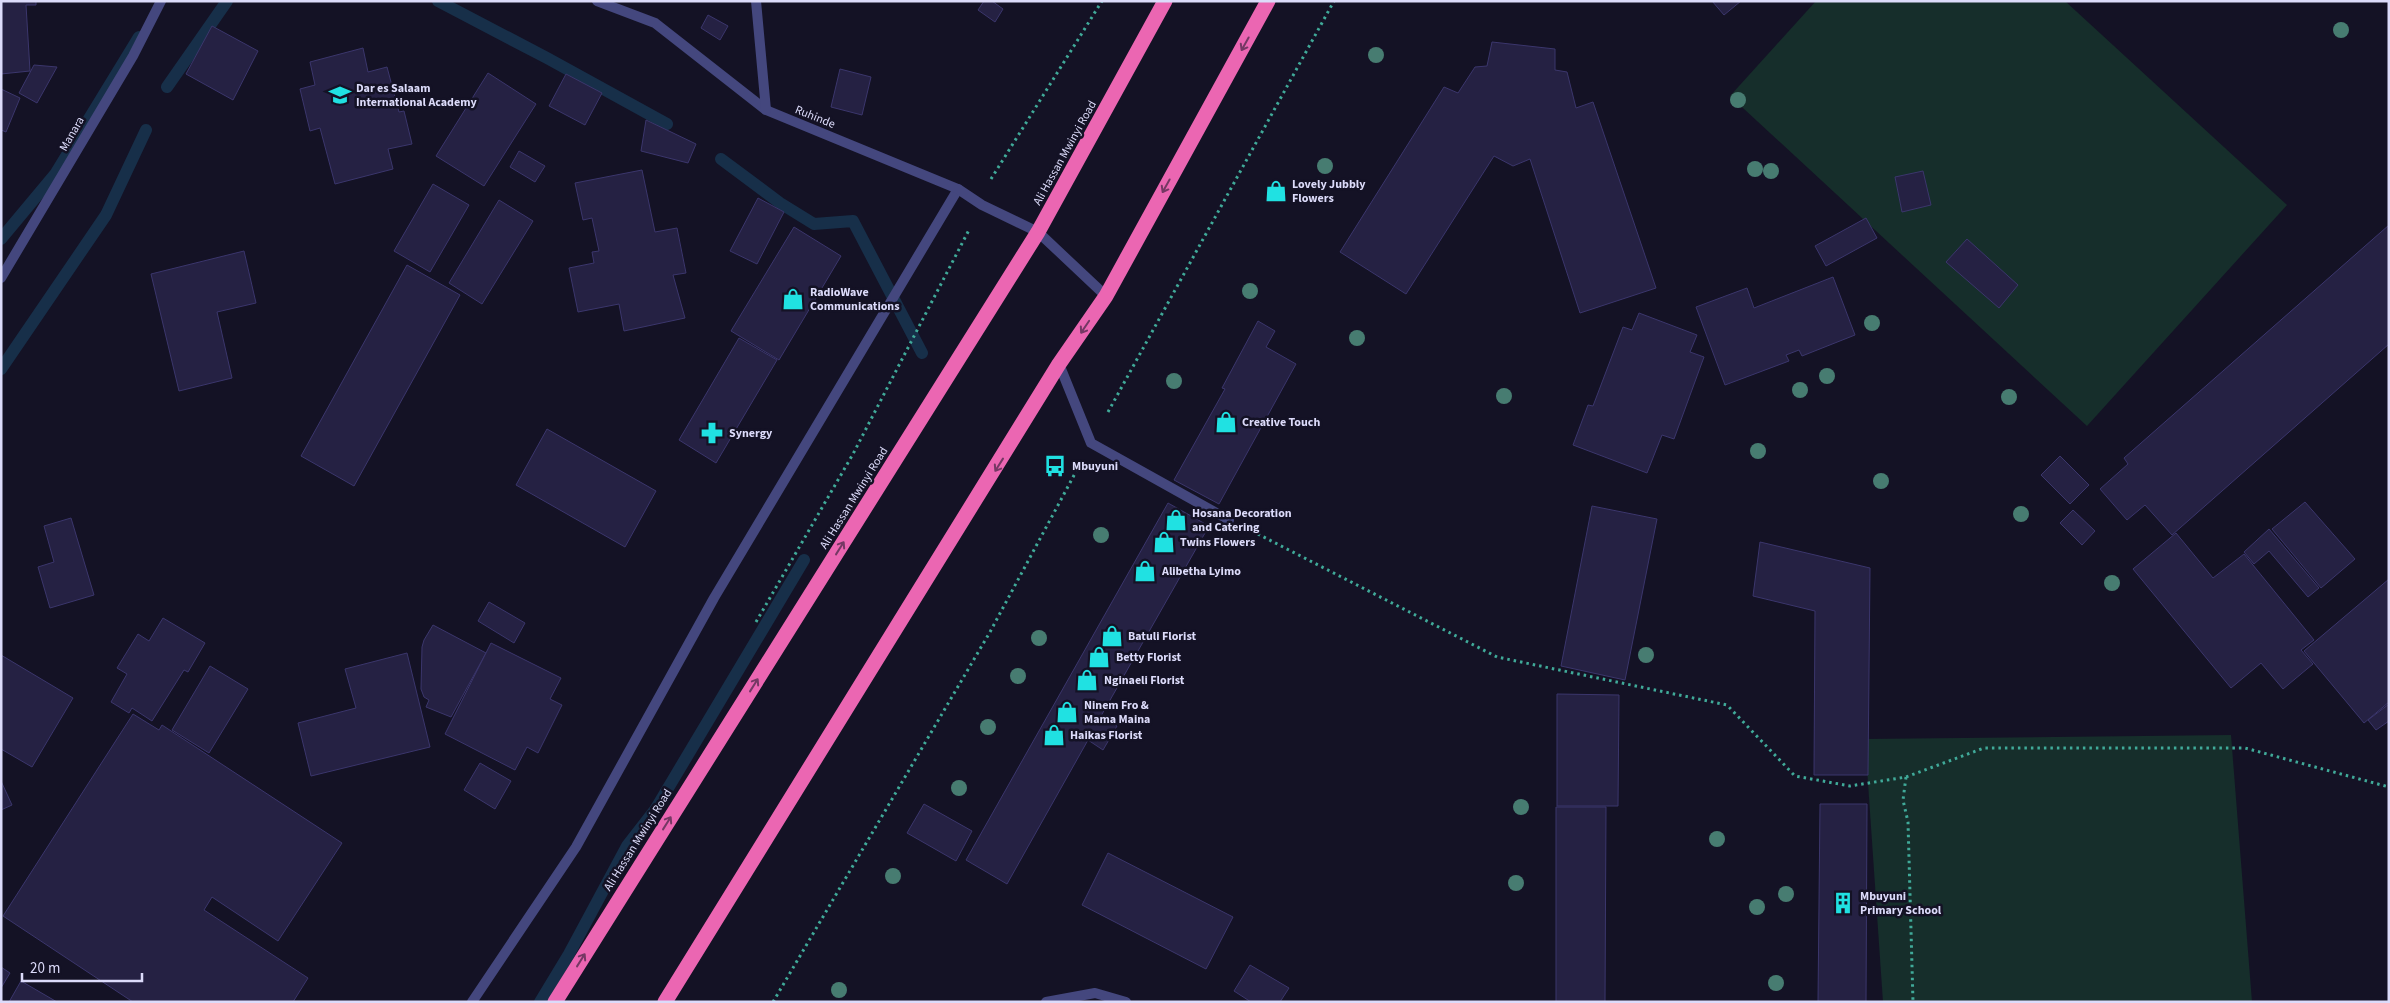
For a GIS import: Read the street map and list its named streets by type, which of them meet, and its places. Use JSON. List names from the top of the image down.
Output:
{
  "streets": {
    "highway": ["Ali Hassan Mwinyi Road"],
    "street": ["Ruhinde", "Manara"]
  },
  "crossings": [
    ["Ruhinde", "Ali Hassan Mwinyi Road"]
  ],
  "places": {
    "school or university": ["Dar es Salaam International Academy"],
    "shop": [
      "Lovely Jubbly Flowers",
      "RadioWave Communications",
      "Creative Touch",
      "Hosana Decoration and Catering",
      "Twins Flowers",
      "Alibetha Lyimo",
      "Batuli Florist",
      "Betty Florist",
      "Nginaeli Florist",
      "Ninem Fro & Mama Maina",
      "Haikas Florist"
    ],
    "pharmacy": ["Synergy"],
    "bus stop": ["Mbuyuni"],
    "building": ["Mbuyuni Primary School"]
  },
  "scale_bar": "20 m"
}
